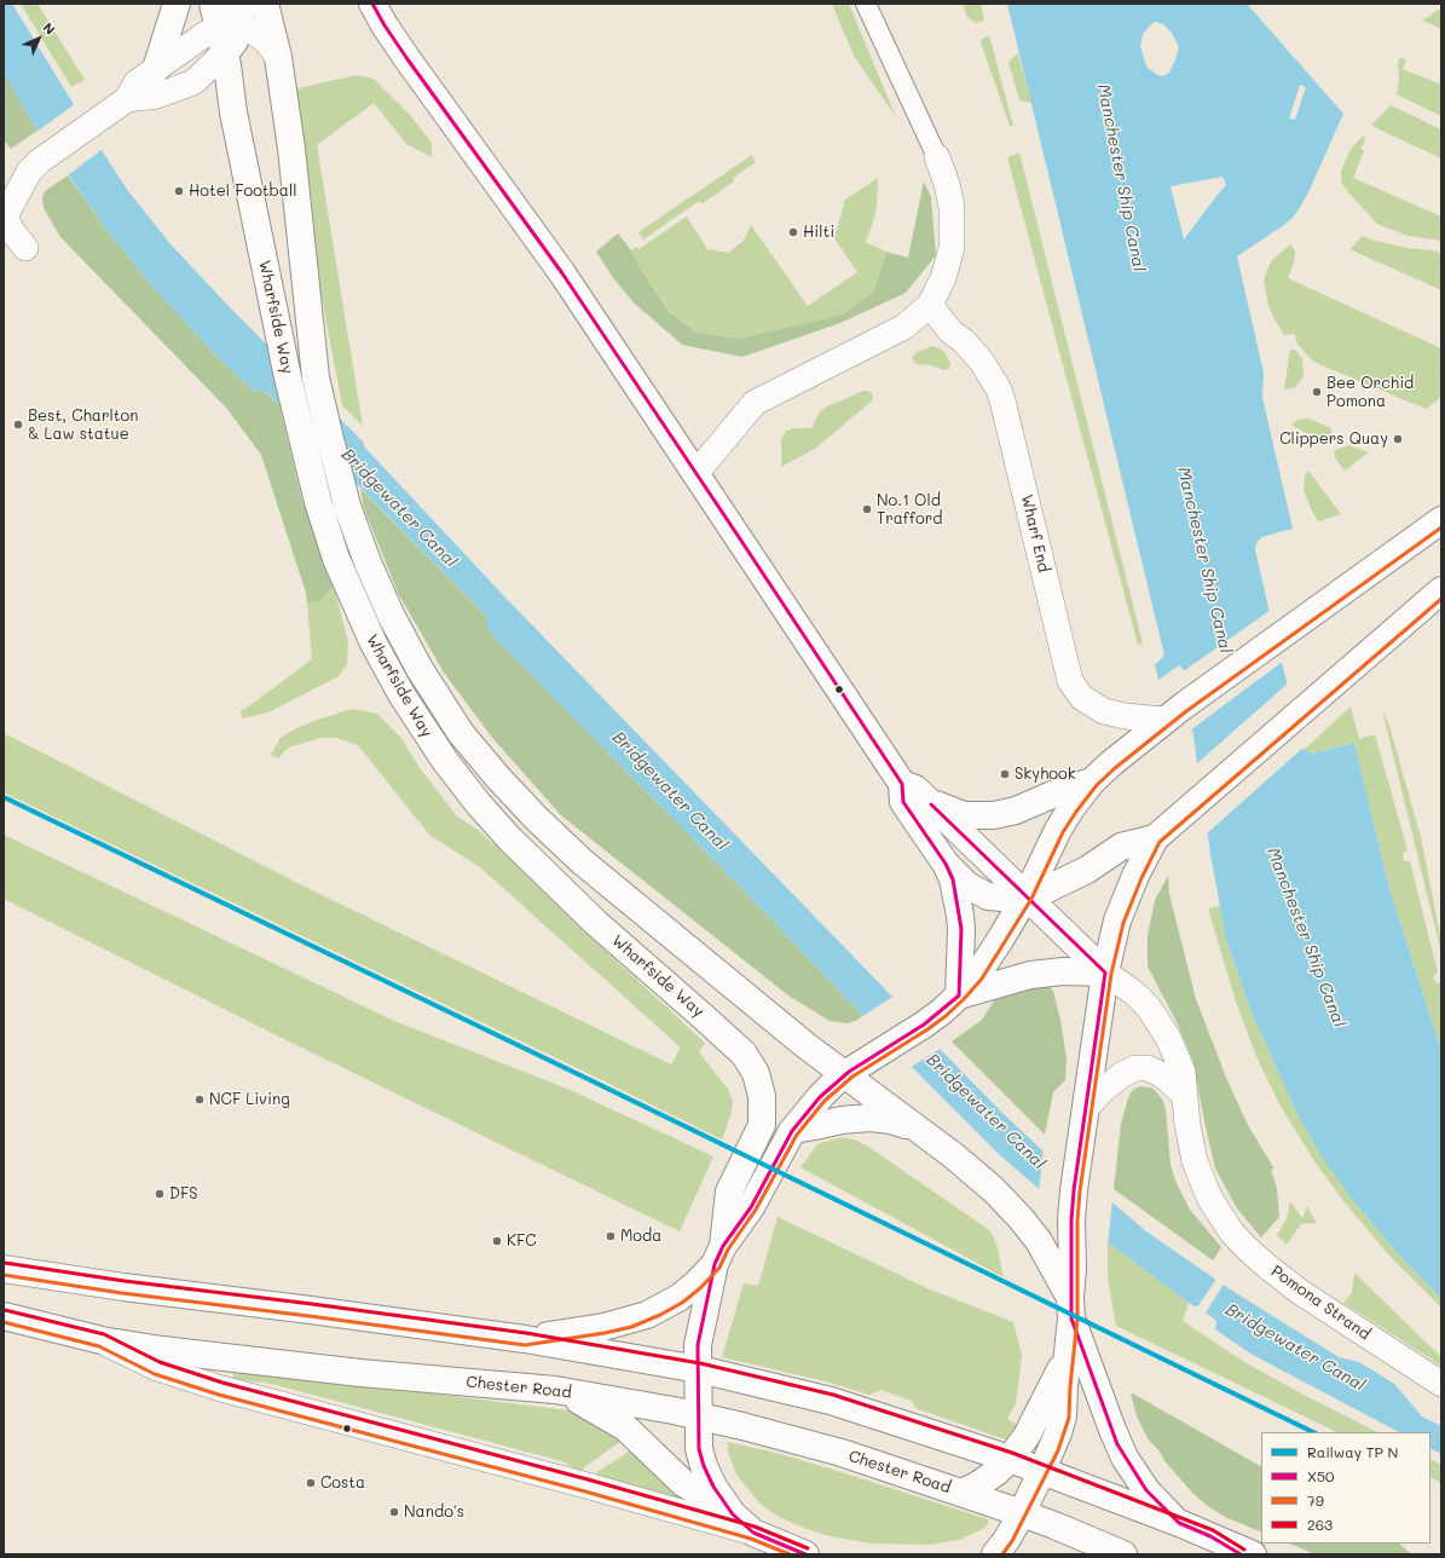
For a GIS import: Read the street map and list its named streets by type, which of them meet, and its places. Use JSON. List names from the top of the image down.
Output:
{
  "streets": {
    "main road": ["Wharfside Way", "Chester Road"],
    "street": ["Wharf End", "Pomona Strand"]
  },
  "crossings": [
    ["Wharfside Way", "Chester Road"]
  ],
  "water": ["Manchester Ship Canal", "Bridgewater Canal"],
  "places": [
    "Hotel Football",
    "Hilti",
    "Bee Orchid Pomona",
    "Best, Charlton & Law statue",
    "Clippers Quay",
    "No.1 Old Trafford",
    "Skyhook",
    "NCF Living",
    "DFS",
    "Moda",
    "KFC",
    "Costa",
    "Nando's"
  ],
  "lines": ["transit line X50", "transit line 79", "transit line 263"],
  "legend": [
    "Railway TP N",
    "X50",
    "79",
    "263"
  ],
  "north": "top right"
}
